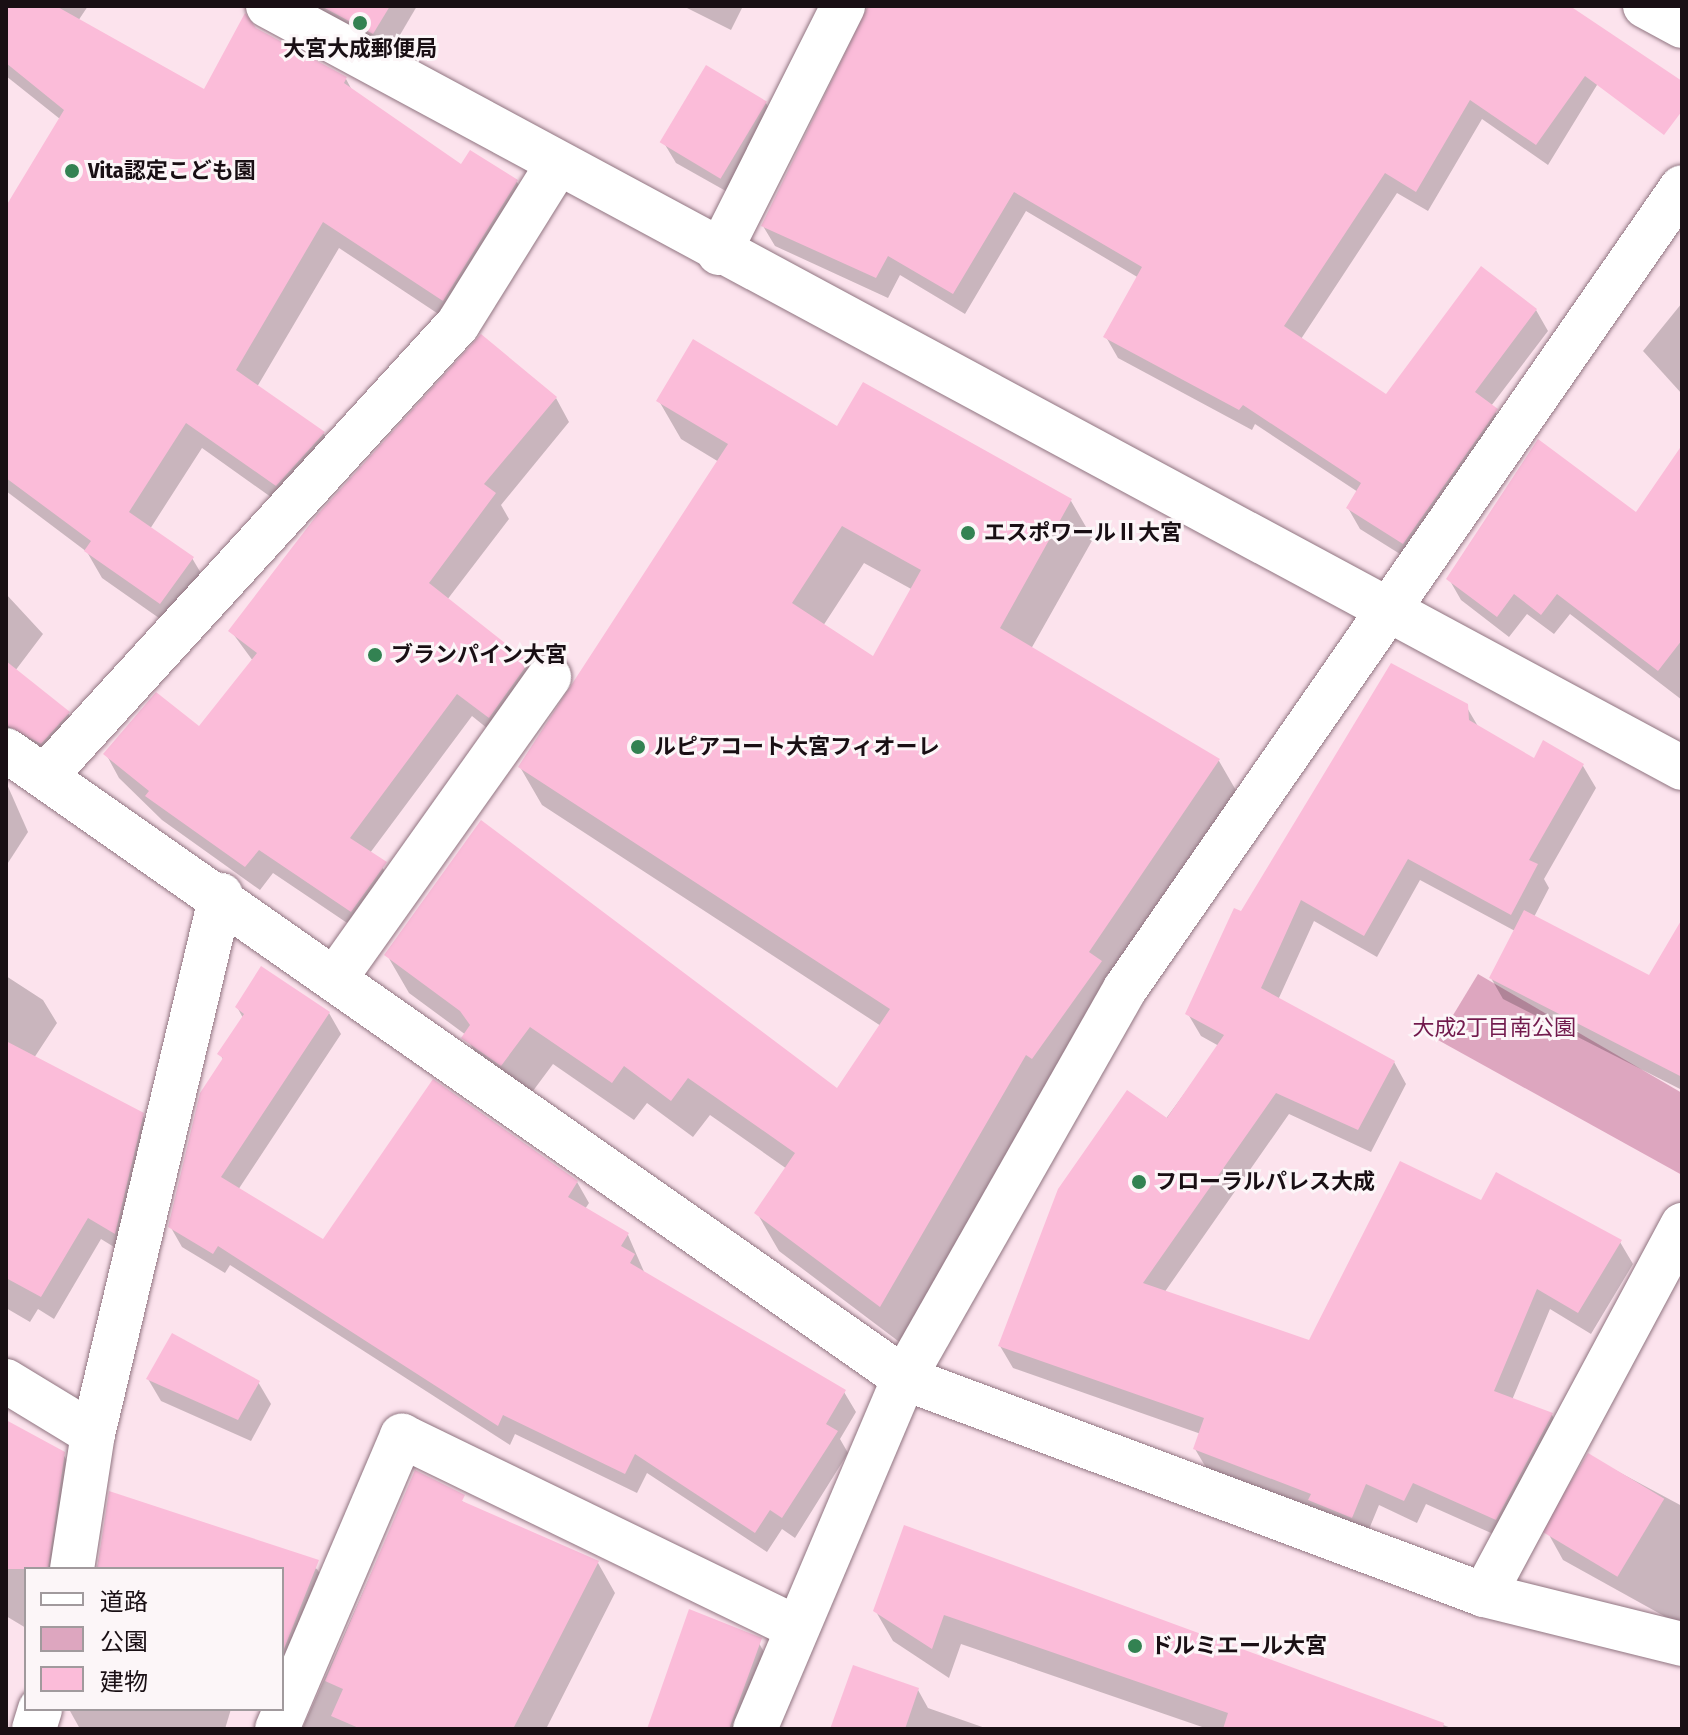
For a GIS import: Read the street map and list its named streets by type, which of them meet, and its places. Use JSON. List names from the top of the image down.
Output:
{
  "parks": ["大成2丁目南公園"],
  "places": [
    "大宮大成郵便局",
    "Vita認定こども園",
    "エスポワールⅡ大宮",
    "ブランパイン大宮",
    "ルピアコート大宮フィオーレ",
    "フローラルパレス大成",
    "ドルミエール大宮"
  ],
  "legend": ["道路", "公園", "建物"]
}
